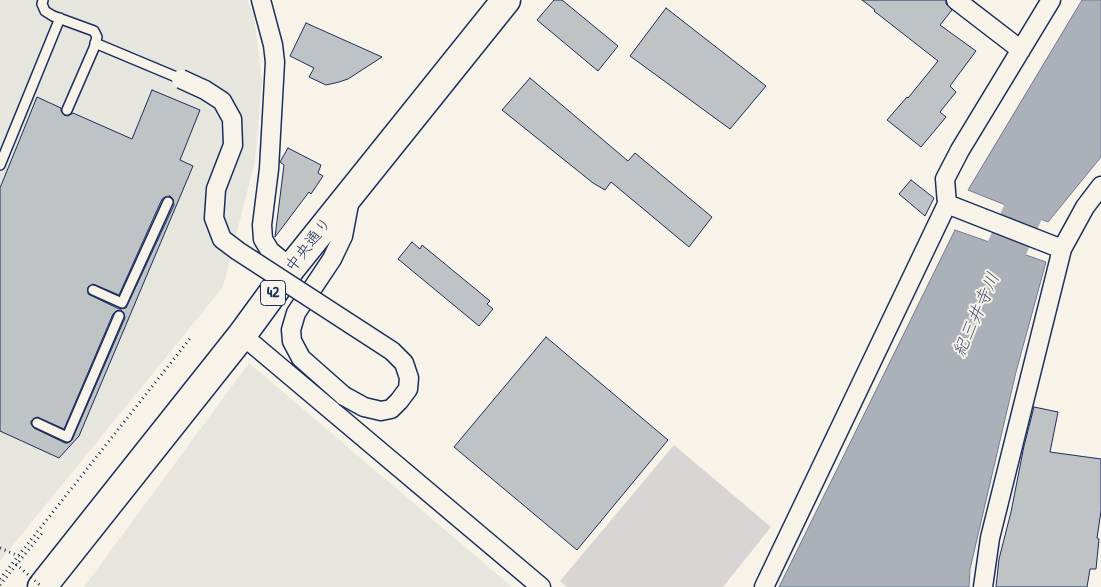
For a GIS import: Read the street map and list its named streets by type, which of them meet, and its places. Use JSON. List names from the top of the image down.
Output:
{
  "streets": {
    "highway": ["中央通り", "42"]
  },
  "water": ["紀三井寺川"]
}
